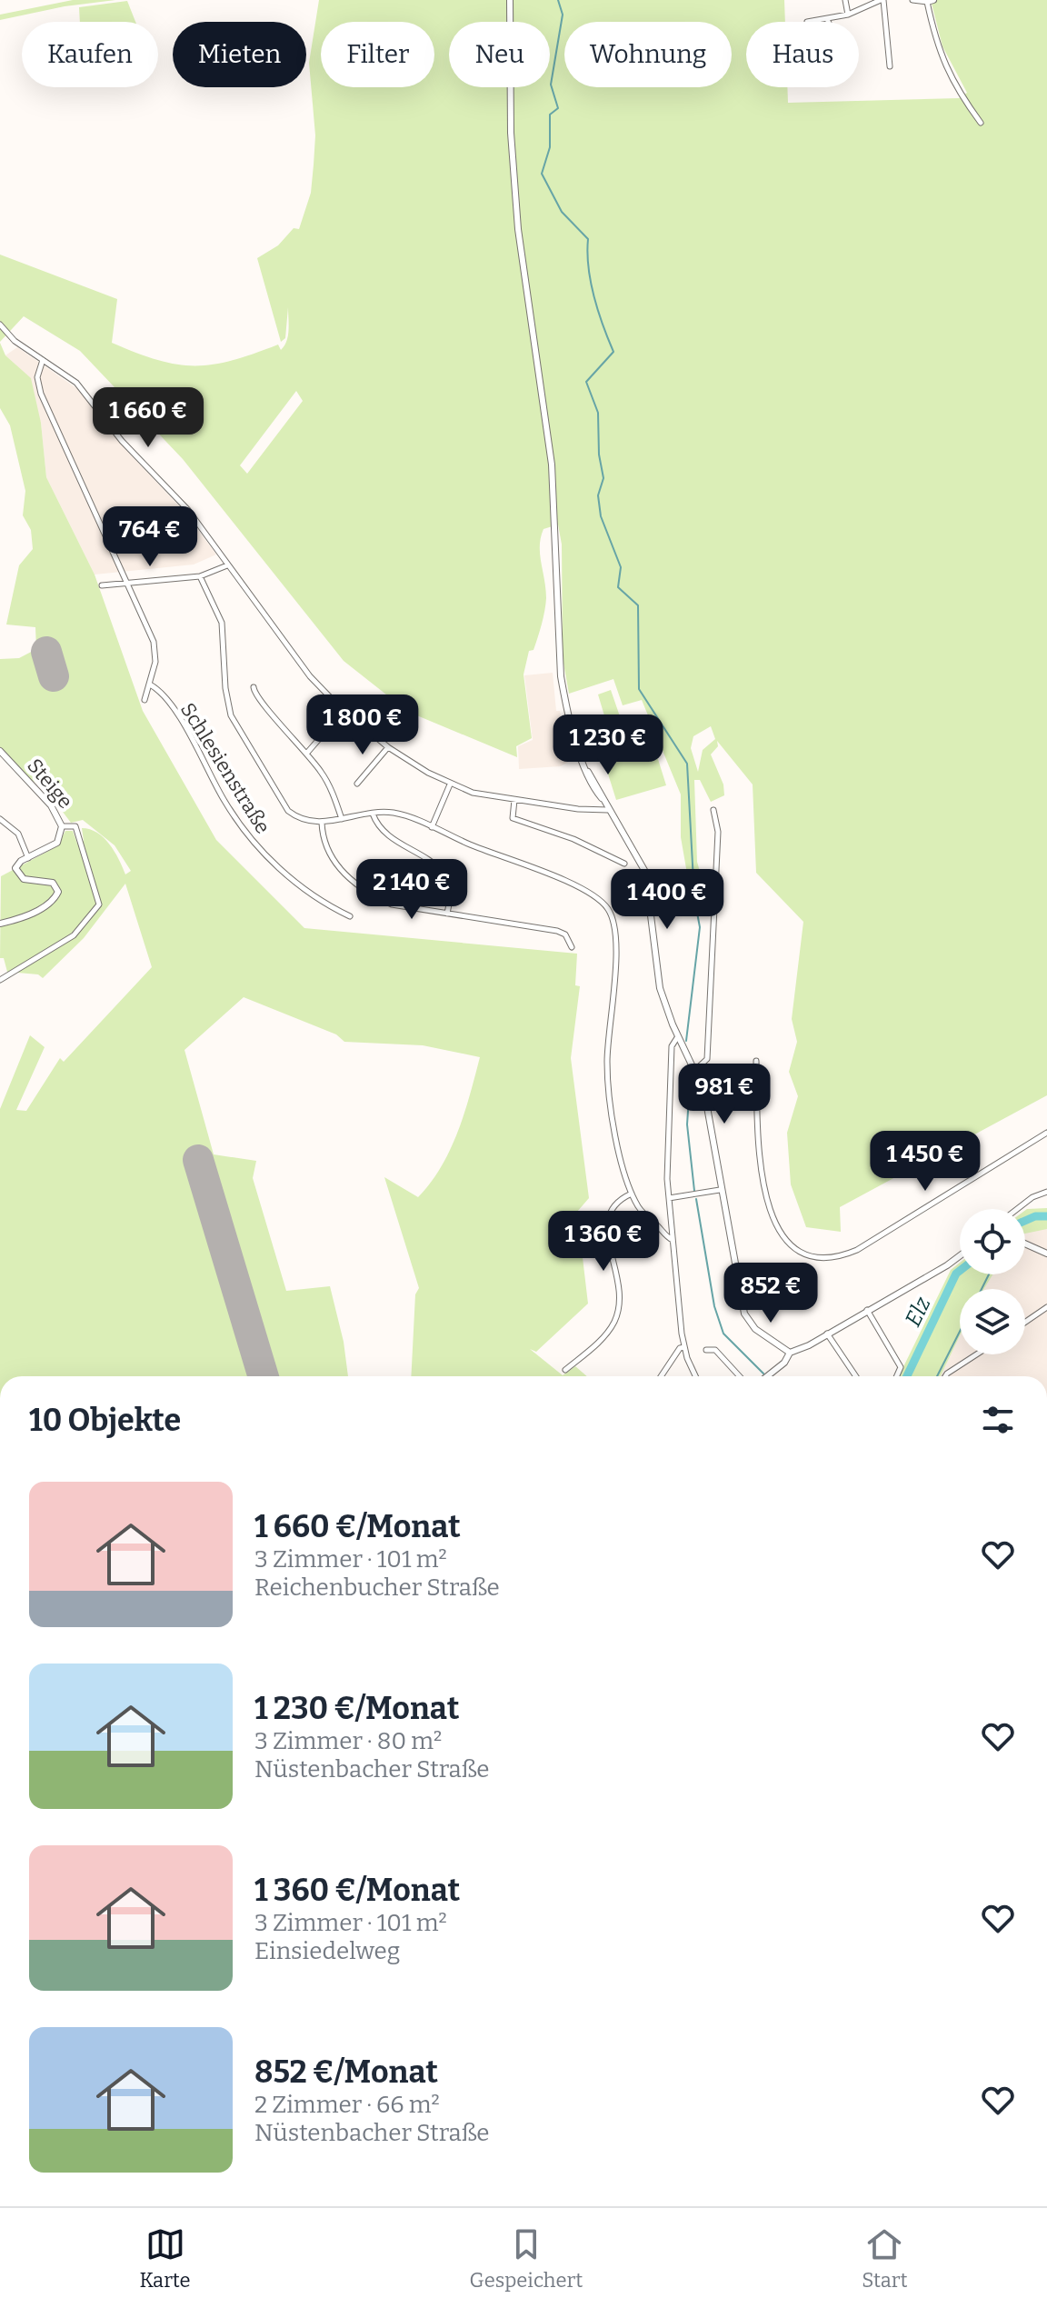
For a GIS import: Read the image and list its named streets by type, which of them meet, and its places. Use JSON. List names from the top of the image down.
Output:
{
  "streets": {
    "main road": ["Steige"],
    "street": ["Schlesienstraße"]
  },
  "water": ["Elz"],
  "page": {
    "chip": [
      "Kaufen",
      "Mieten",
      "Filter",
      "Neu",
      "Wohnung",
      "Haus"
    ],
    "price": [
      "1 660 €",
      "764 €",
      "1 800 €",
      "1 230 €",
      "2 140 €",
      "1 400 €",
      "981 €",
      "1 450 €",
      "1 360 €",
      "852 €"
    ],
    "heading": "10 Objekte",
    "list": [
      {
        "name": "1 660 €/Monat",
        "note": "3 Zimmer · 101 m² · Reichenbucher Straße"
      },
      {
        "name": "1 230 €/Monat",
        "note": "3 Zimmer · 80 m² · Nüstenbacher Straße"
      },
      {
        "name": "1 360 €/Monat",
        "note": "3 Zimmer · 101 m² · Einsiedelweg"
      },
      {
        "name": "852 €/Monat",
        "note": "2 Zimmer · 66 m² · Nüstenbacher Straße"
      }
    ],
    "tabs": ["Karte", "Gespeichert", "Start"]
  }
}
